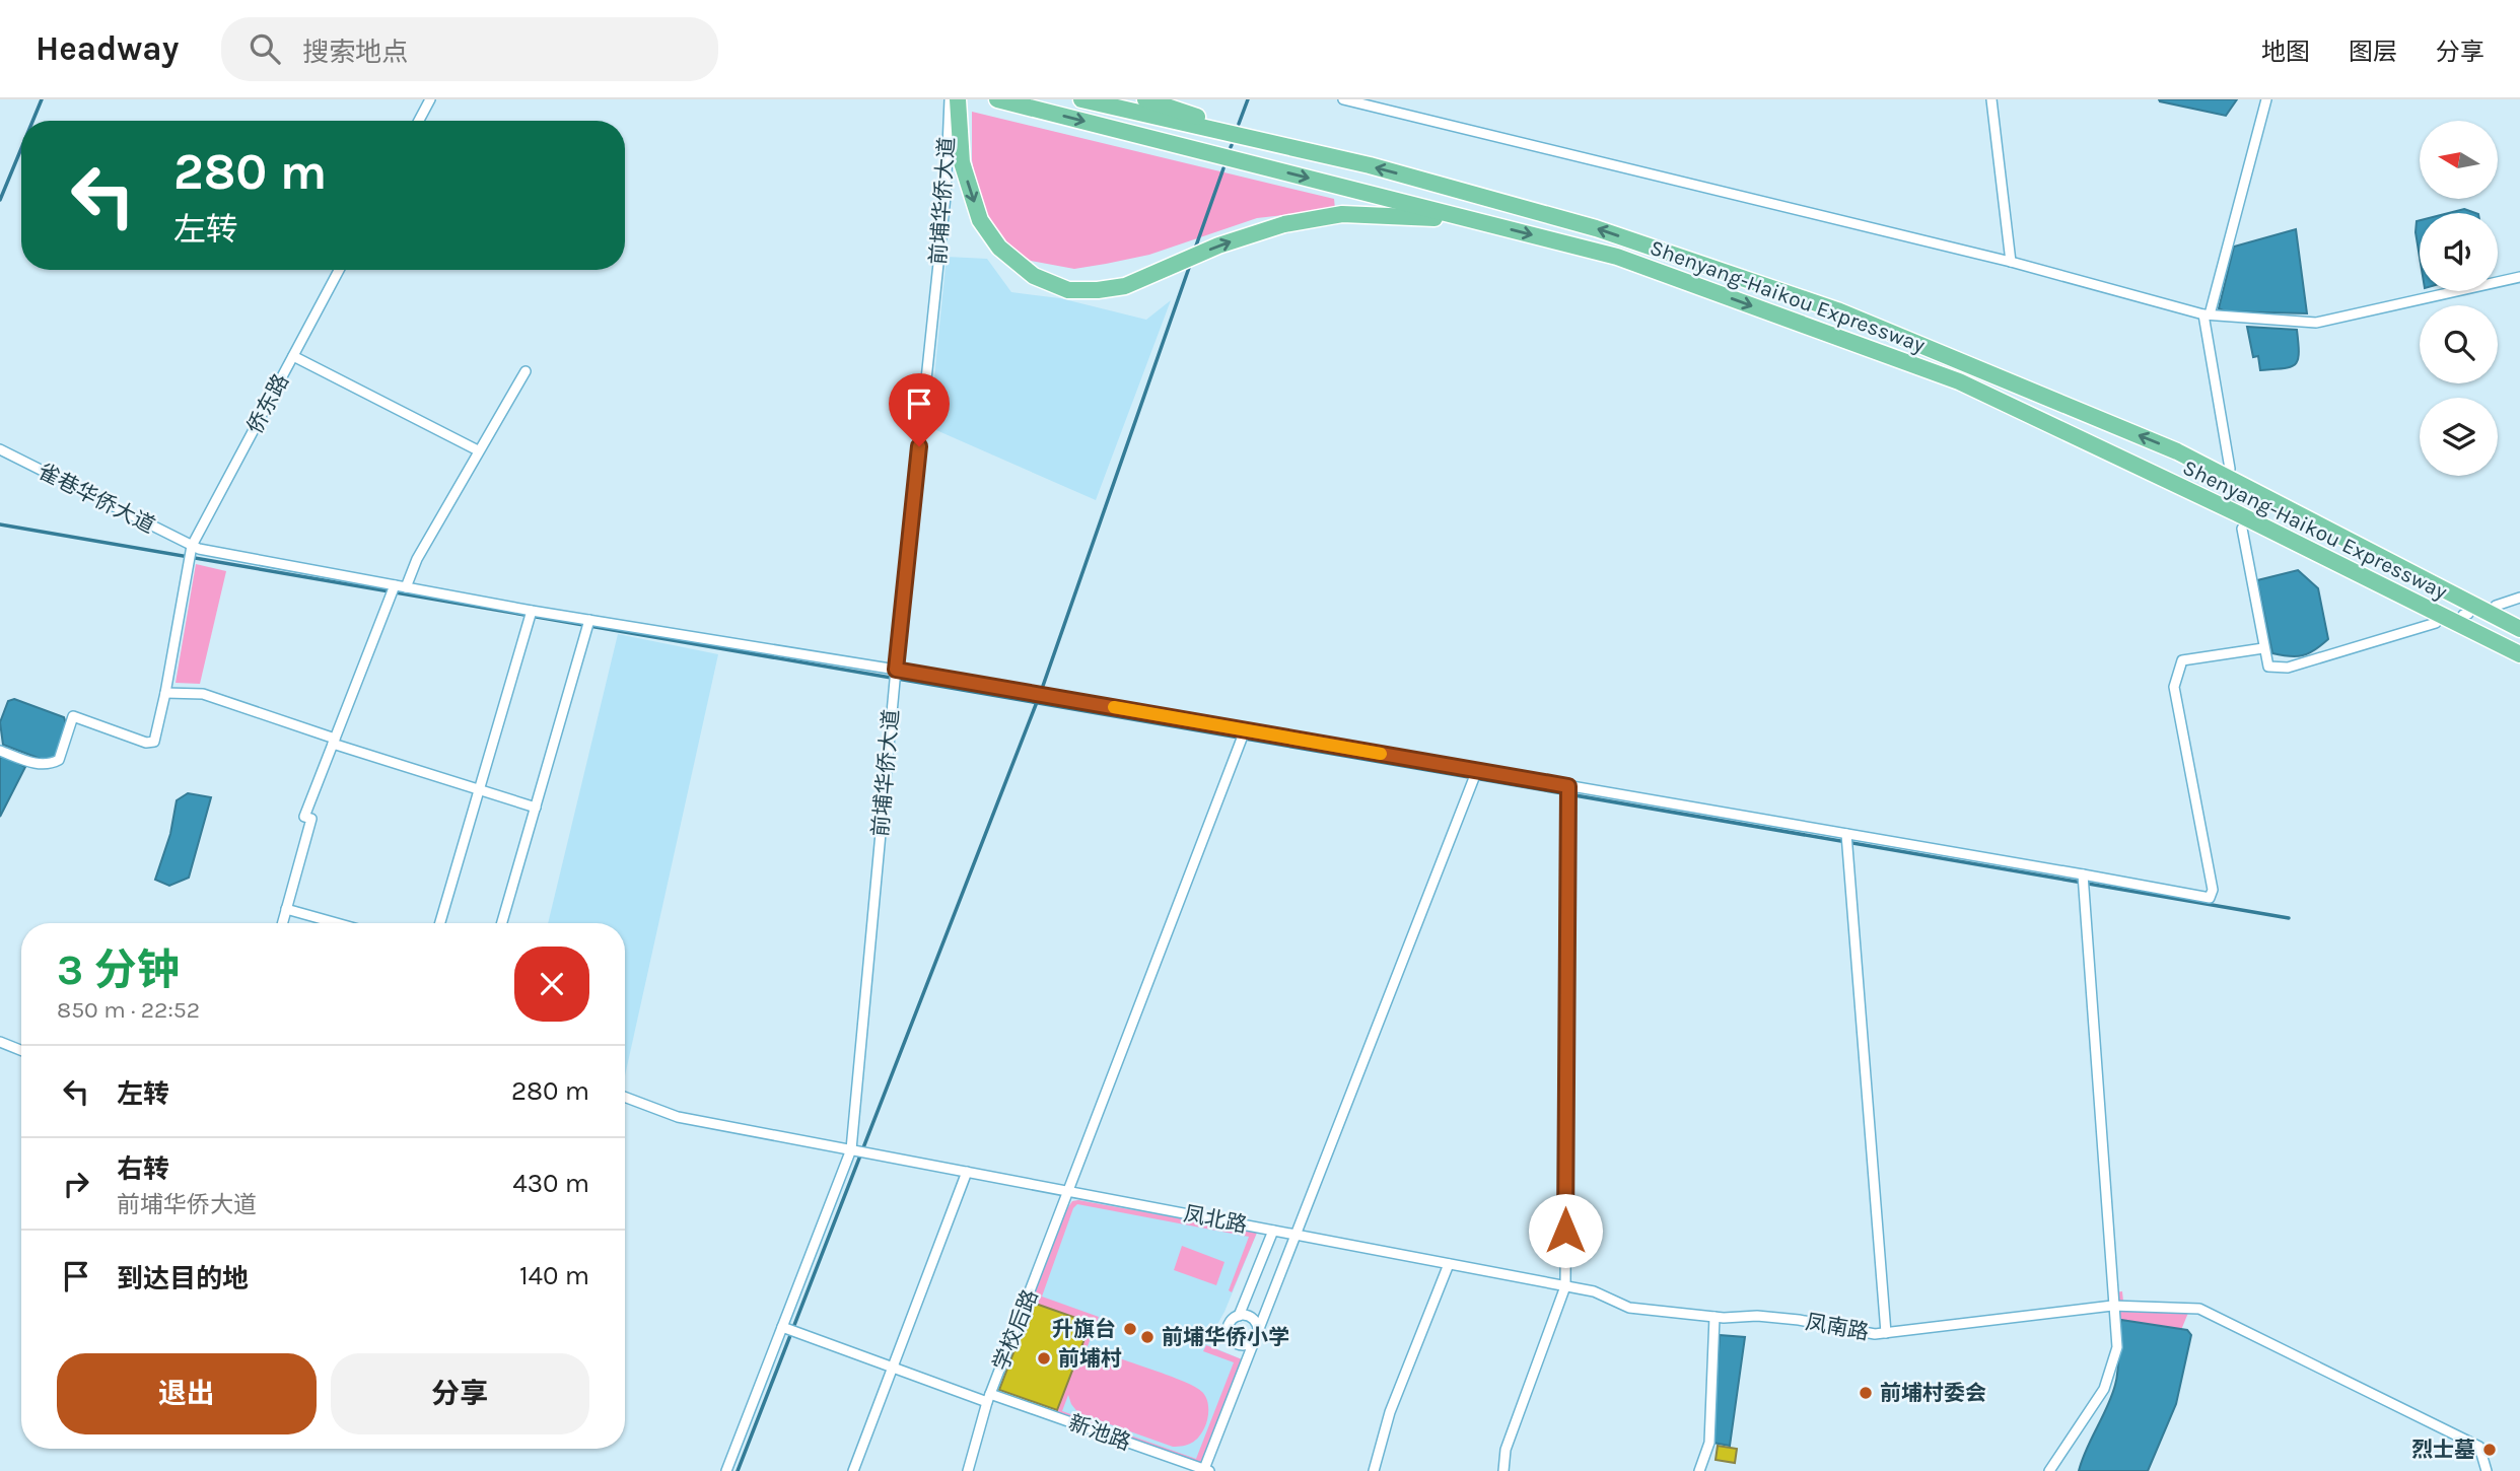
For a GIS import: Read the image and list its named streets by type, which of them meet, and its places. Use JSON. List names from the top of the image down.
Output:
{
  "streets": {
    "highway": ["Shenyang-Haikou Expressway"],
    "street": [
      "前埔华侨大道",
      "侨东路",
      "雀巷华侨大道",
      "凤北路",
      "凤南路",
      "学校后路",
      "新池路"
    ]
  },
  "crossings": [
    ["前埔华侨大道", "雀巷华侨大道"],
    ["前埔华侨大道", "凤北路"],
    ["前埔华侨大道", "新池路"],
    ["侨东路", "雀巷华侨大道"],
    ["雀巷华侨大道", "学校后路"],
    ["凤北路", "凤南路"],
    ["凤北路", "学校后路"],
    ["学校后路", "新池路"]
  ],
  "places": [
    "升旗台",
    "前埔华侨小学",
    "前埔村",
    "前埔村委会",
    "烈士墓"
  ],
  "north": "left",
  "page": {
    "header": "Headway",
    "search": "搜索地点",
    "nav": ["地图", "图层", "分享"],
    "turn": ["280 m", "左转"],
    "heading": ["3 分钟", "850 m · 22:52"],
    "list": [
      {
        "name": "左转",
        "value": "280 m"
      },
      {
        "name": "右转",
        "note": "前埔华侨大道",
        "value": "430 m"
      },
      {
        "name": "到达目的地",
        "value": "140 m"
      }
    ],
    "buttons": ["退出", "分享"]
  }
}
